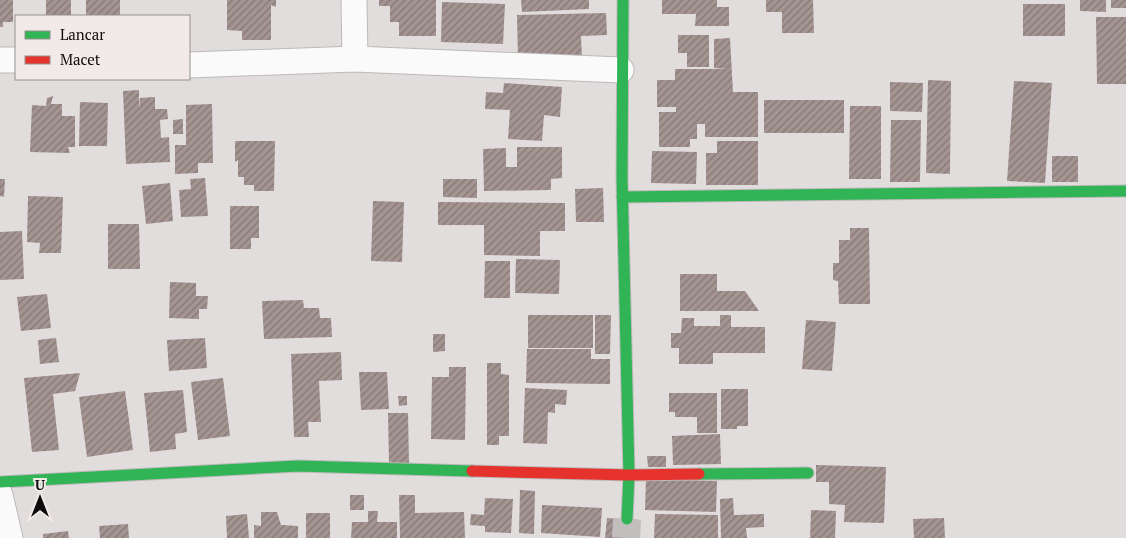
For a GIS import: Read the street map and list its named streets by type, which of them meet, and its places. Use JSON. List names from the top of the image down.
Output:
{
  "legend": ["Lancar", "Macet"],
  "north": "top"
}
